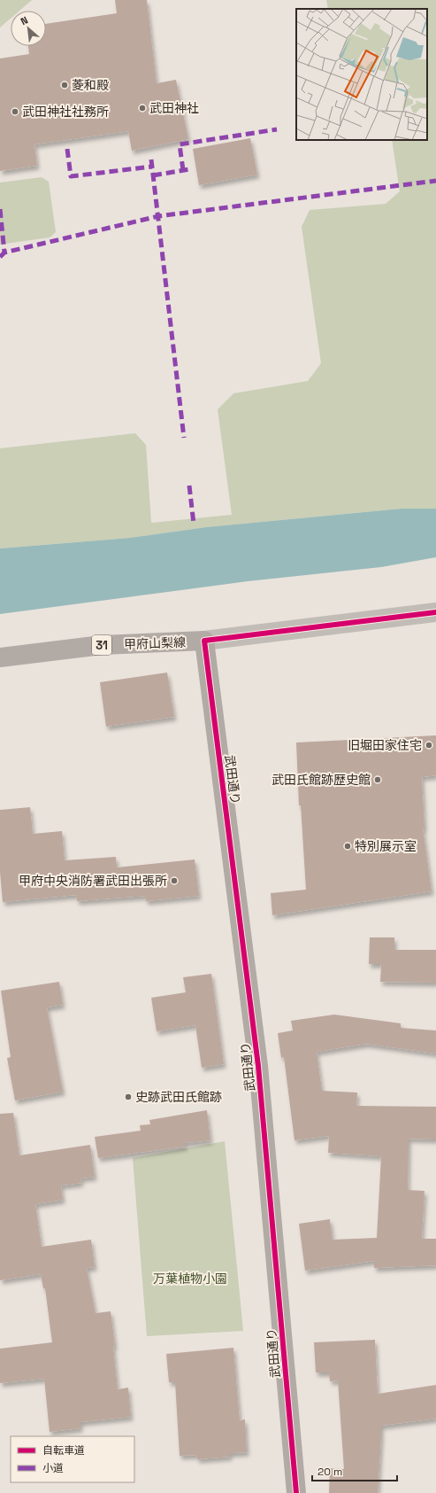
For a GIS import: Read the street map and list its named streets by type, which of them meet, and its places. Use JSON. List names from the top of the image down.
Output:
{
  "streets": {
    "main road": ["甲府山梨線", "31", "武田通り"]
  },
  "crossings": [
    ["甲府山梨線", "武田通り"]
  ],
  "parks": ["万葉植物小園"],
  "places": [
    "菱和殿",
    "武田神社",
    "武田神社社務所",
    "旧堀田家住宅",
    "武田氏館跡歴史館",
    "特別展示室",
    "甲府中央消防署武田出張所",
    "史跡武田氏館跡"
  ],
  "legend": ["自転車道", "小道"],
  "scale_bar": "20 m",
  "north": "top left"
}
